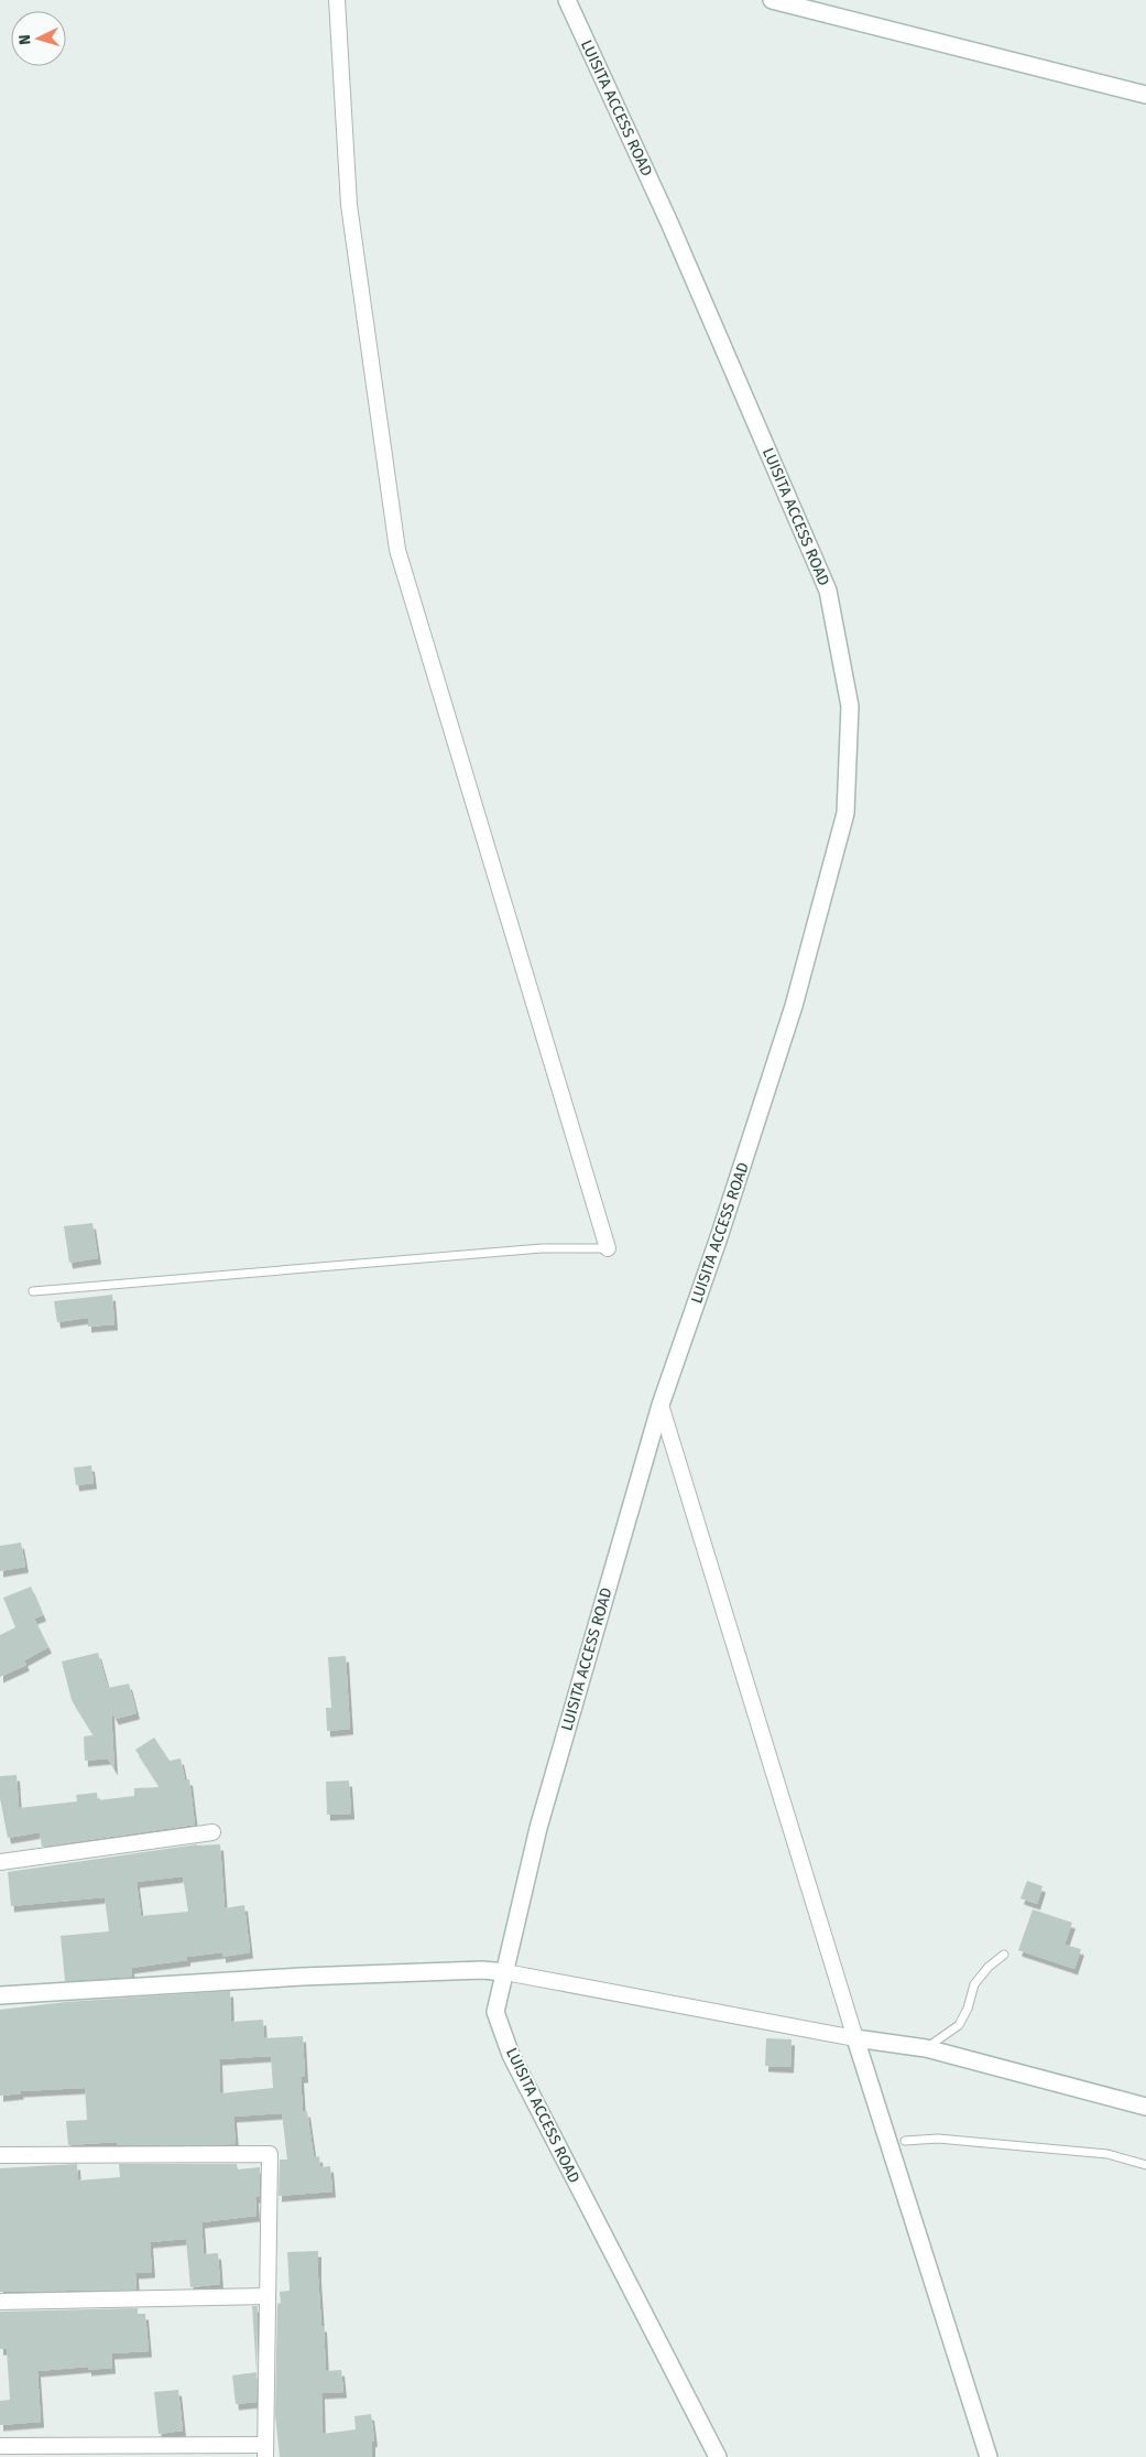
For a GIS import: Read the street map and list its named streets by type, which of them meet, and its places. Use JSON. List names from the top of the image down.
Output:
{
  "streets": {
    "main road": ["LUISITA ACCESS ROAD"]
  },
  "north": "left"
}
